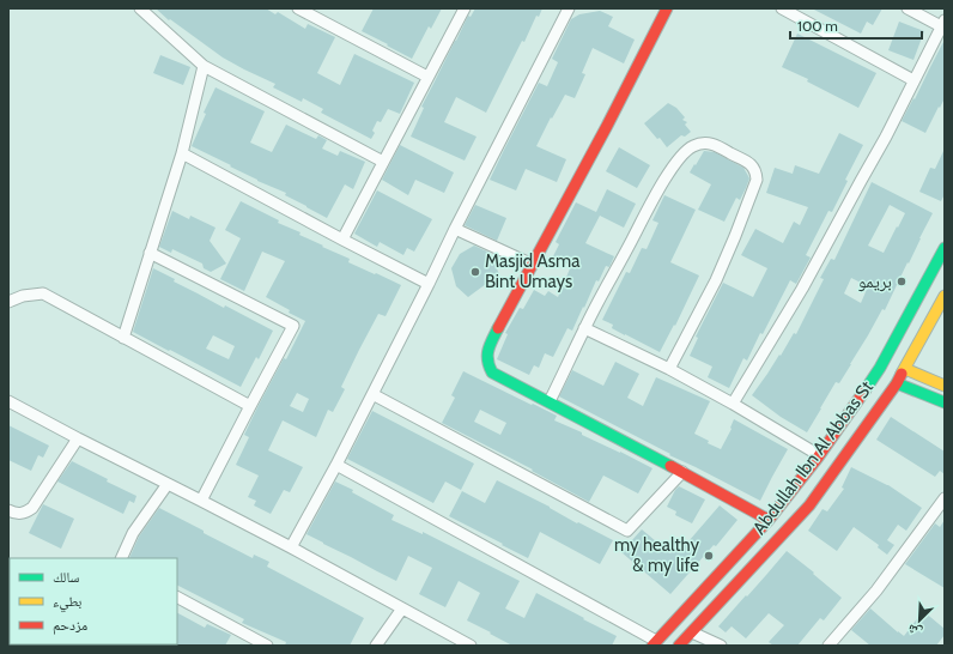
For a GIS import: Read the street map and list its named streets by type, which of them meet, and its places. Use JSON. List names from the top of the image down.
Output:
{
  "streets": {
    "main road": ["Abdullah Ibn Al Abbas St"]
  },
  "places": ["Masjid Asma Bint Umays", "بريمو", "my healthy & my life"],
  "legend": ["سالك", "بطيء", "مزدحم"],
  "scale_bar": "100 m",
  "north": "bottom left"
}
